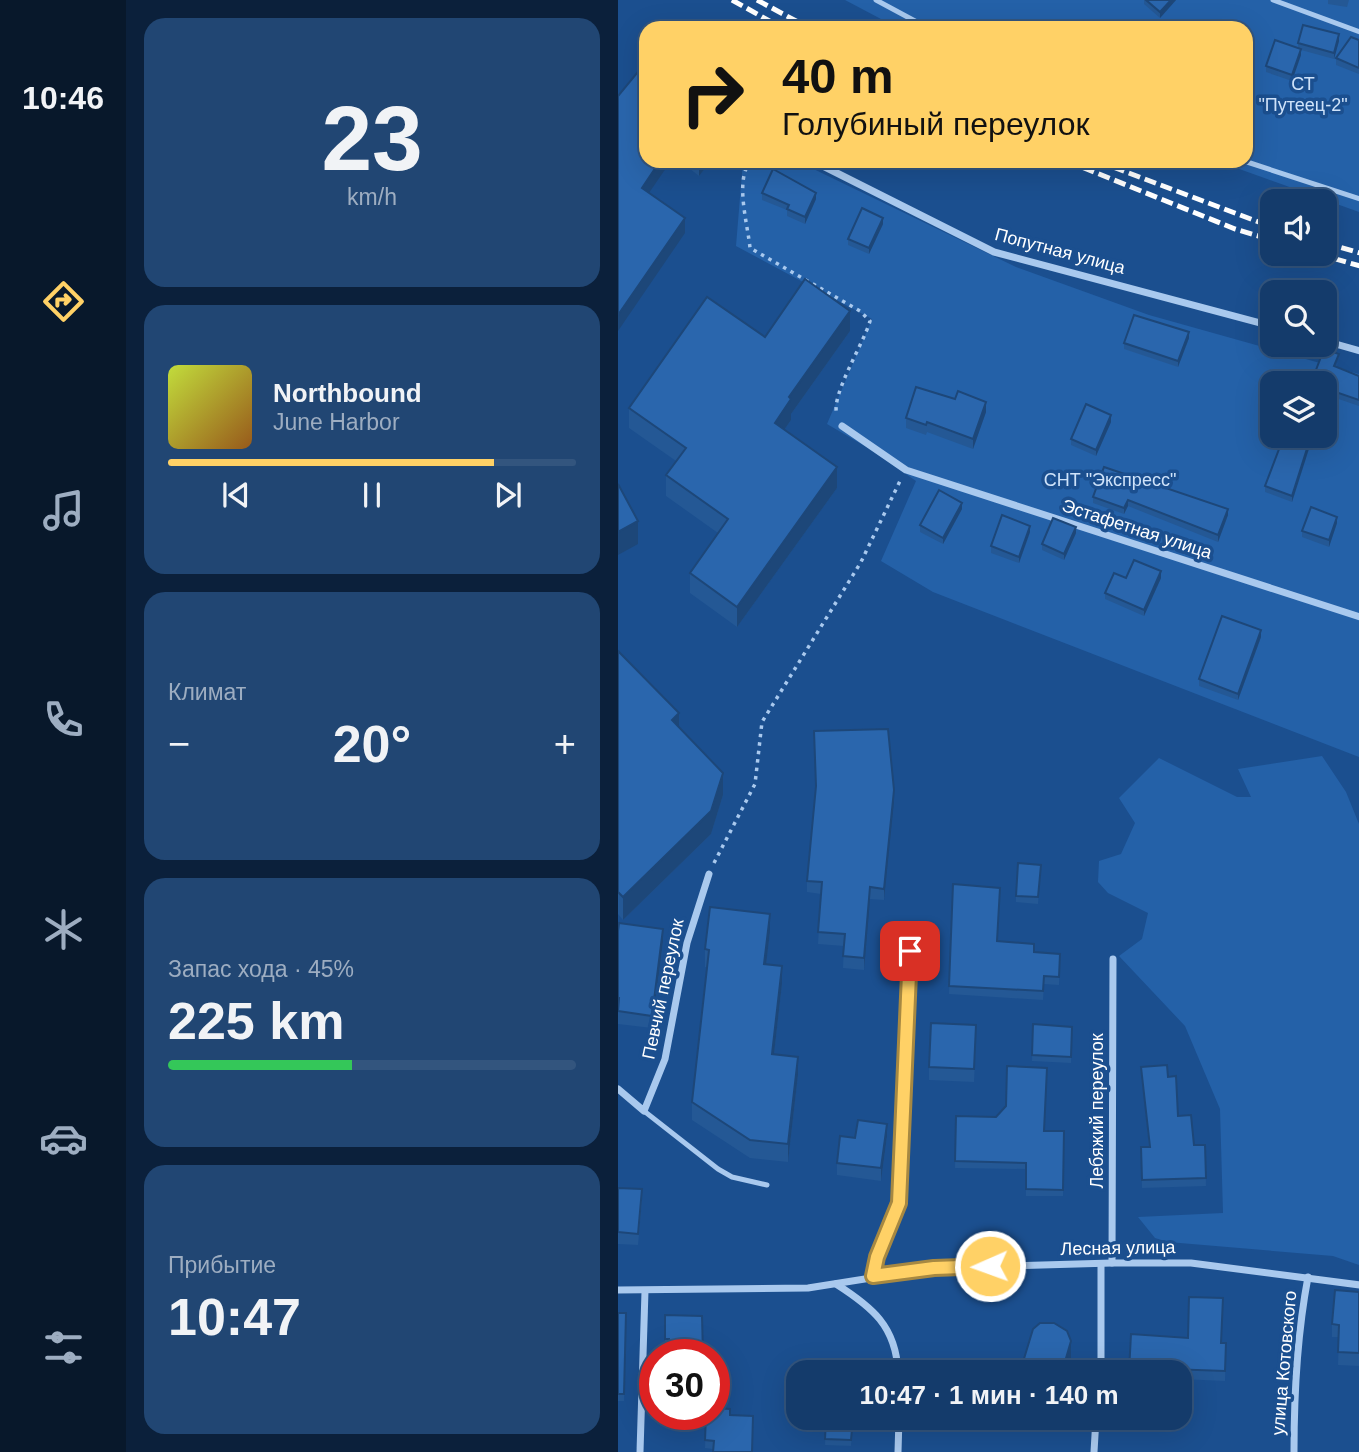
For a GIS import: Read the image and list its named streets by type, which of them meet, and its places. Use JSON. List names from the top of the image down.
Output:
{
  "streets": {
    "street": [
      "Попутная улица",
      "Эстафетная улица",
      "Певчий переулок",
      "Лебяжий переулок",
      "Лесная улица",
      "улица Котовского"
    ]
  },
  "crossings": [
    ["Лебяжий переулок", "Лесная улица"],
    ["Лесная улица", "улица Котовского"]
  ],
  "parks": ["СТ \"Путеец-2\"", "СНТ \"Экспресс\""],
  "page": {
    "tabs": "10:46",
    "tile": [
      ["23", "km/h"],
      "Климат",
      ["Запас хода · 45%", "225 km"],
      ["Прибытие", "10:47"]
    ],
    "turn": ["40 m", "Голубиный переулок"],
    "song": ["Northbound", "June Harbor"],
    "heat": ["−", "20°", "+"],
    "limit": "30",
    "trip": "10:47 · 1 мин · 140 m"
  }
}
